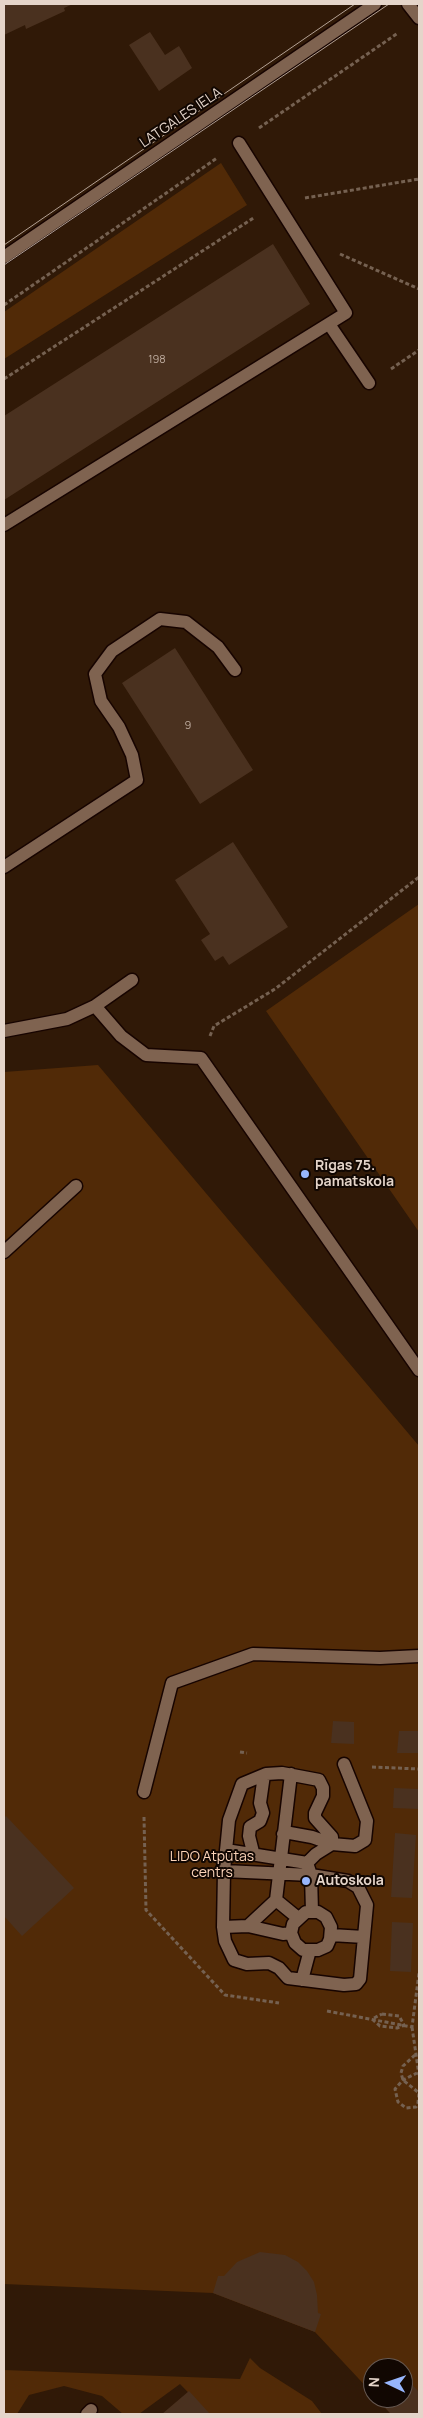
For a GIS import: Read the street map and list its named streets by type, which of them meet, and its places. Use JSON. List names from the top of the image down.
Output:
{
  "streets": {
    "street": ["LATGALES IELA"]
  },
  "parks": ["LIDO Atpūtas centrs"],
  "places": ["Rīgas 75. pamatskola", "Autoskola"],
  "house_numbers": ["198", "9"],
  "north": "left"
}
